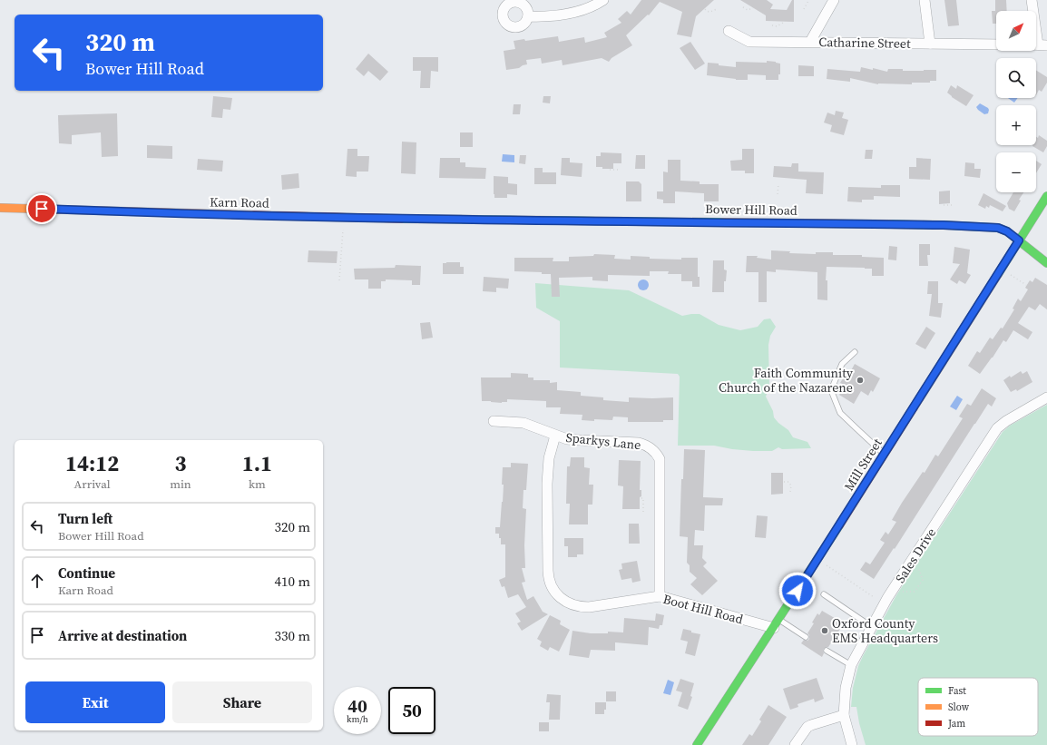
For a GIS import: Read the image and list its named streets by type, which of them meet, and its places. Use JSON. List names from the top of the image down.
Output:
{
  "streets": {
    "street": [
      "Catharine Street",
      "Karn Road",
      "Bower Hill Road",
      "Sparkys Lane",
      "Mill Street",
      "Sales Drive",
      "Boot Hill Road"
    ]
  },
  "crossings": [
    ["Karn Road", "Bower Hill Road"],
    ["Bower Hill Road", "Mill Street"],
    ["Sparkys Lane", "Boot Hill Road"],
    ["Mill Street", "Boot Hill Road"]
  ],
  "places": ["Faith Community Church of the Nazarene", "Oxford County EMS Headquarters"],
  "legend": ["Fast", "Slow", "Jam"],
  "north": "top right",
  "page": {
    "map_buttons": ["+", "−"],
    "turn": ["320 m", "Bower Hill Road"],
    "eta": [
      "14:12",
      "Arrival",
      "3",
      "min",
      "1.1",
      "km"
    ],
    "list": [
      {
        "name": "Turn left",
        "note": "Bower Hill Road",
        "value": "320 m"
      },
      {
        "name": "Continue",
        "note": "Karn Road",
        "value": "410 m"
      },
      {
        "name": "Arrive at destination",
        "value": "330 m"
      }
    ],
    "buttons": ["Exit", "Share"],
    "speed": "40 km/h",
    "limit": "50"
  }
}
